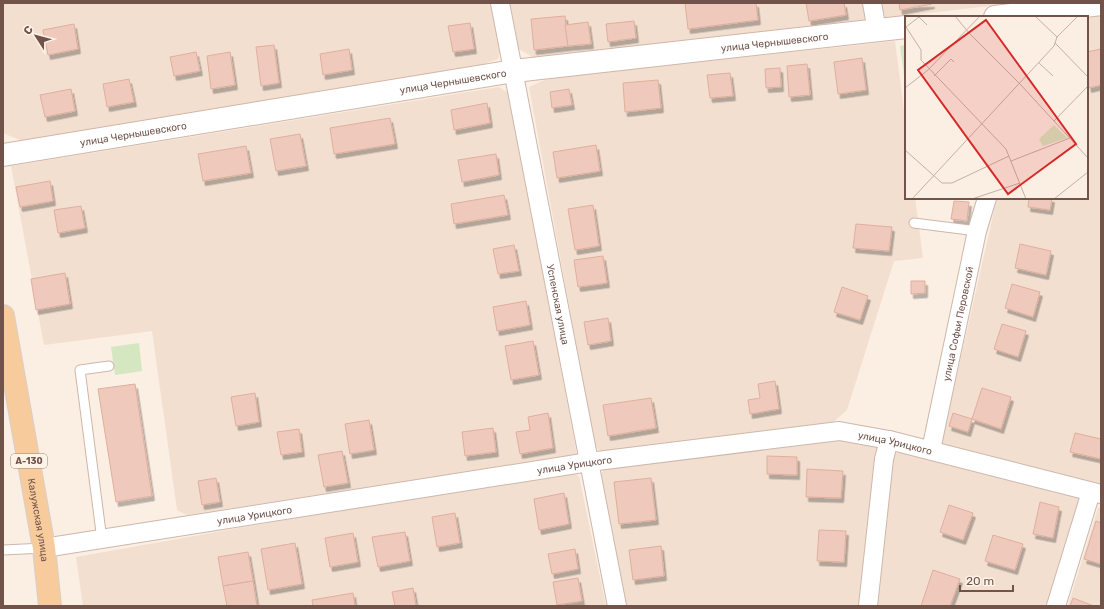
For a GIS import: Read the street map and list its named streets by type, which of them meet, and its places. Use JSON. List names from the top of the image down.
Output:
{
  "streets": {
    "main road": ["А-130", "Калужская улица"],
    "street": [
      "улица Чернышевского",
      "Успенская улица",
      "улица Софьи Перовской",
      "улица Урицкого"
    ]
  },
  "crossings": [
    ["улица Чернышевского", "Успенская улица"],
    ["Успенская улица", "улица Урицкого"],
    ["улица Софьи Перовской", "улица Урицкого"],
    ["улица Урицкого", "Калужская улица"]
  ],
  "scale_bar": "20 m",
  "north": "top left"
}
